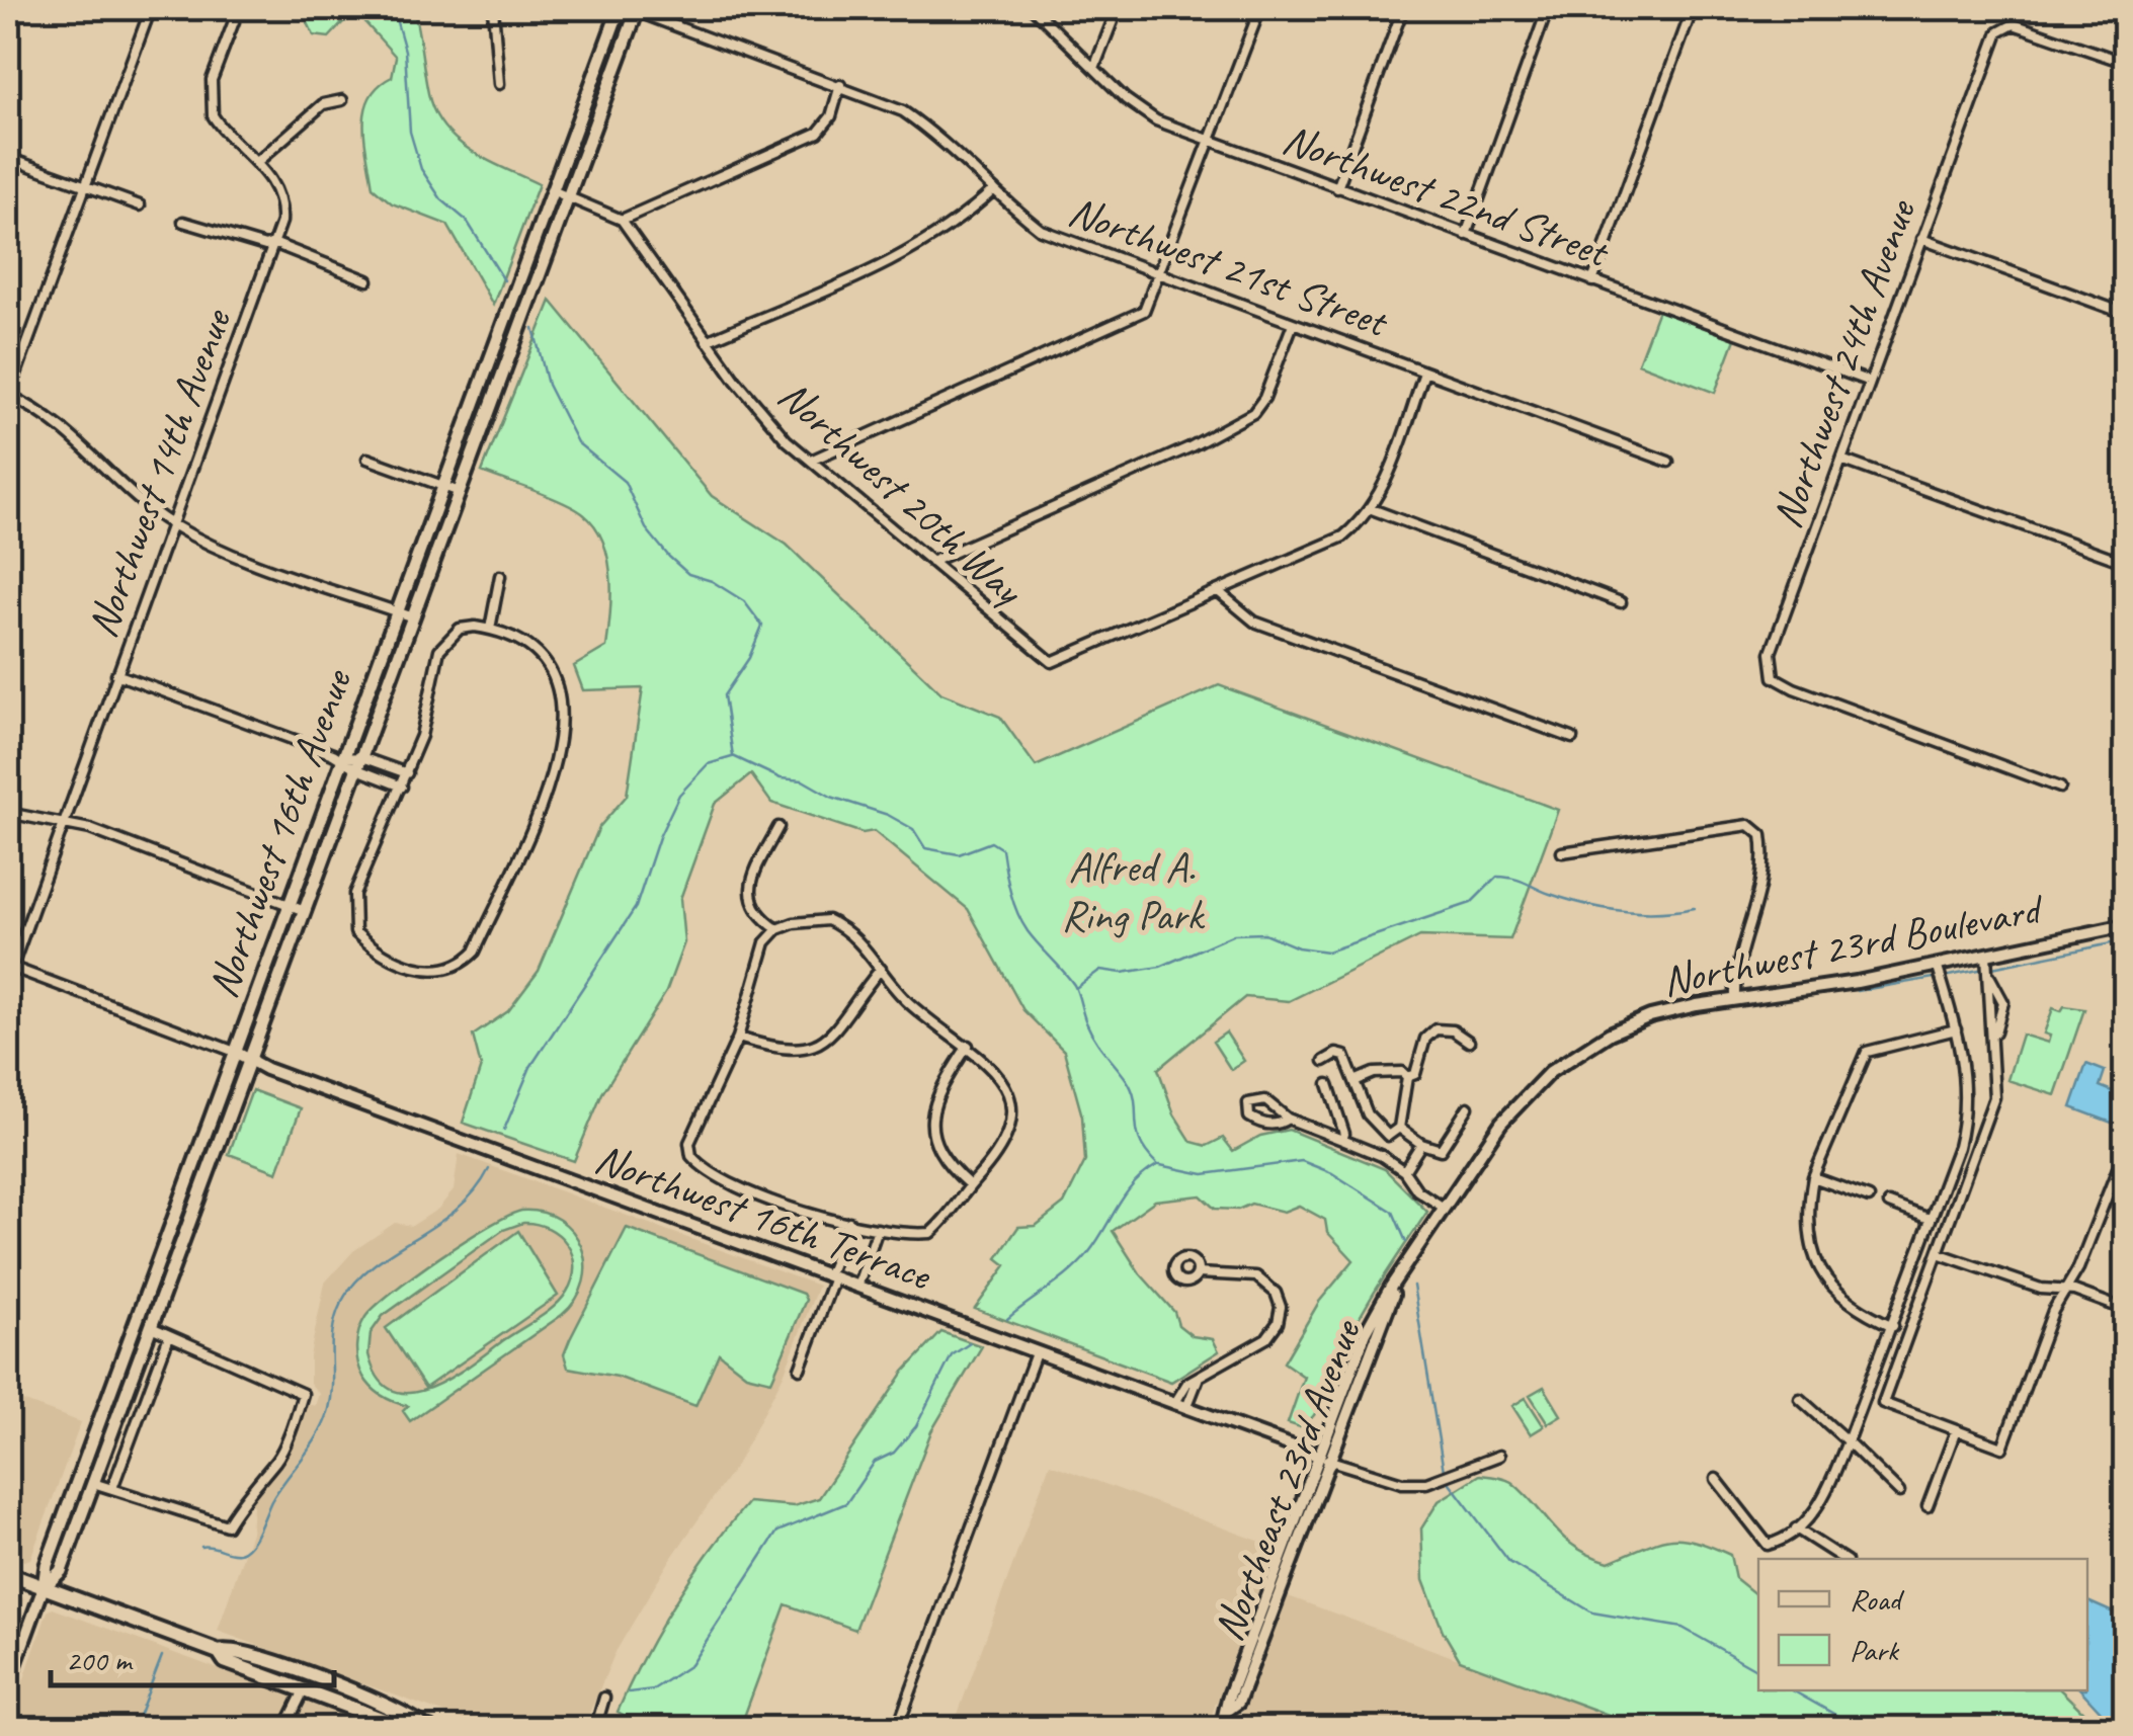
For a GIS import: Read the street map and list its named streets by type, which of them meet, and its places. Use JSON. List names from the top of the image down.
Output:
{
  "streets": {
    "main road": ["Northwest 16th Avenue"],
    "street": [
      "Northwest 22nd Street",
      "Northwest 21st Street",
      "Northwest 24th Avenue",
      "Northwest 14th Avenue",
      "Northwest 20th Way",
      "Northwest 23rd Boulevard",
      "Northwest 16th Terrace",
      "Northeast 23rd Avenue"
    ]
  },
  "crossings": [
    ["Northwest 22nd Street", "Northwest 24th Avenue"],
    ["Northwest 21st Street", "Northwest 16th Avenue"],
    ["Northwest 14th Avenue", "Northwest 16th Terrace"],
    ["Northwest 16th Avenue", "Northwest 16th Terrace"],
    ["Northwest 23rd Boulevard", "Northeast 23rd Avenue"],
    ["Northwest 16th Terrace", "Northeast 23rd Avenue"]
  ],
  "parks": ["Alfred A. Ring Park"],
  "legend": ["Road", "Park"],
  "scale_bar": "200 m"
}
